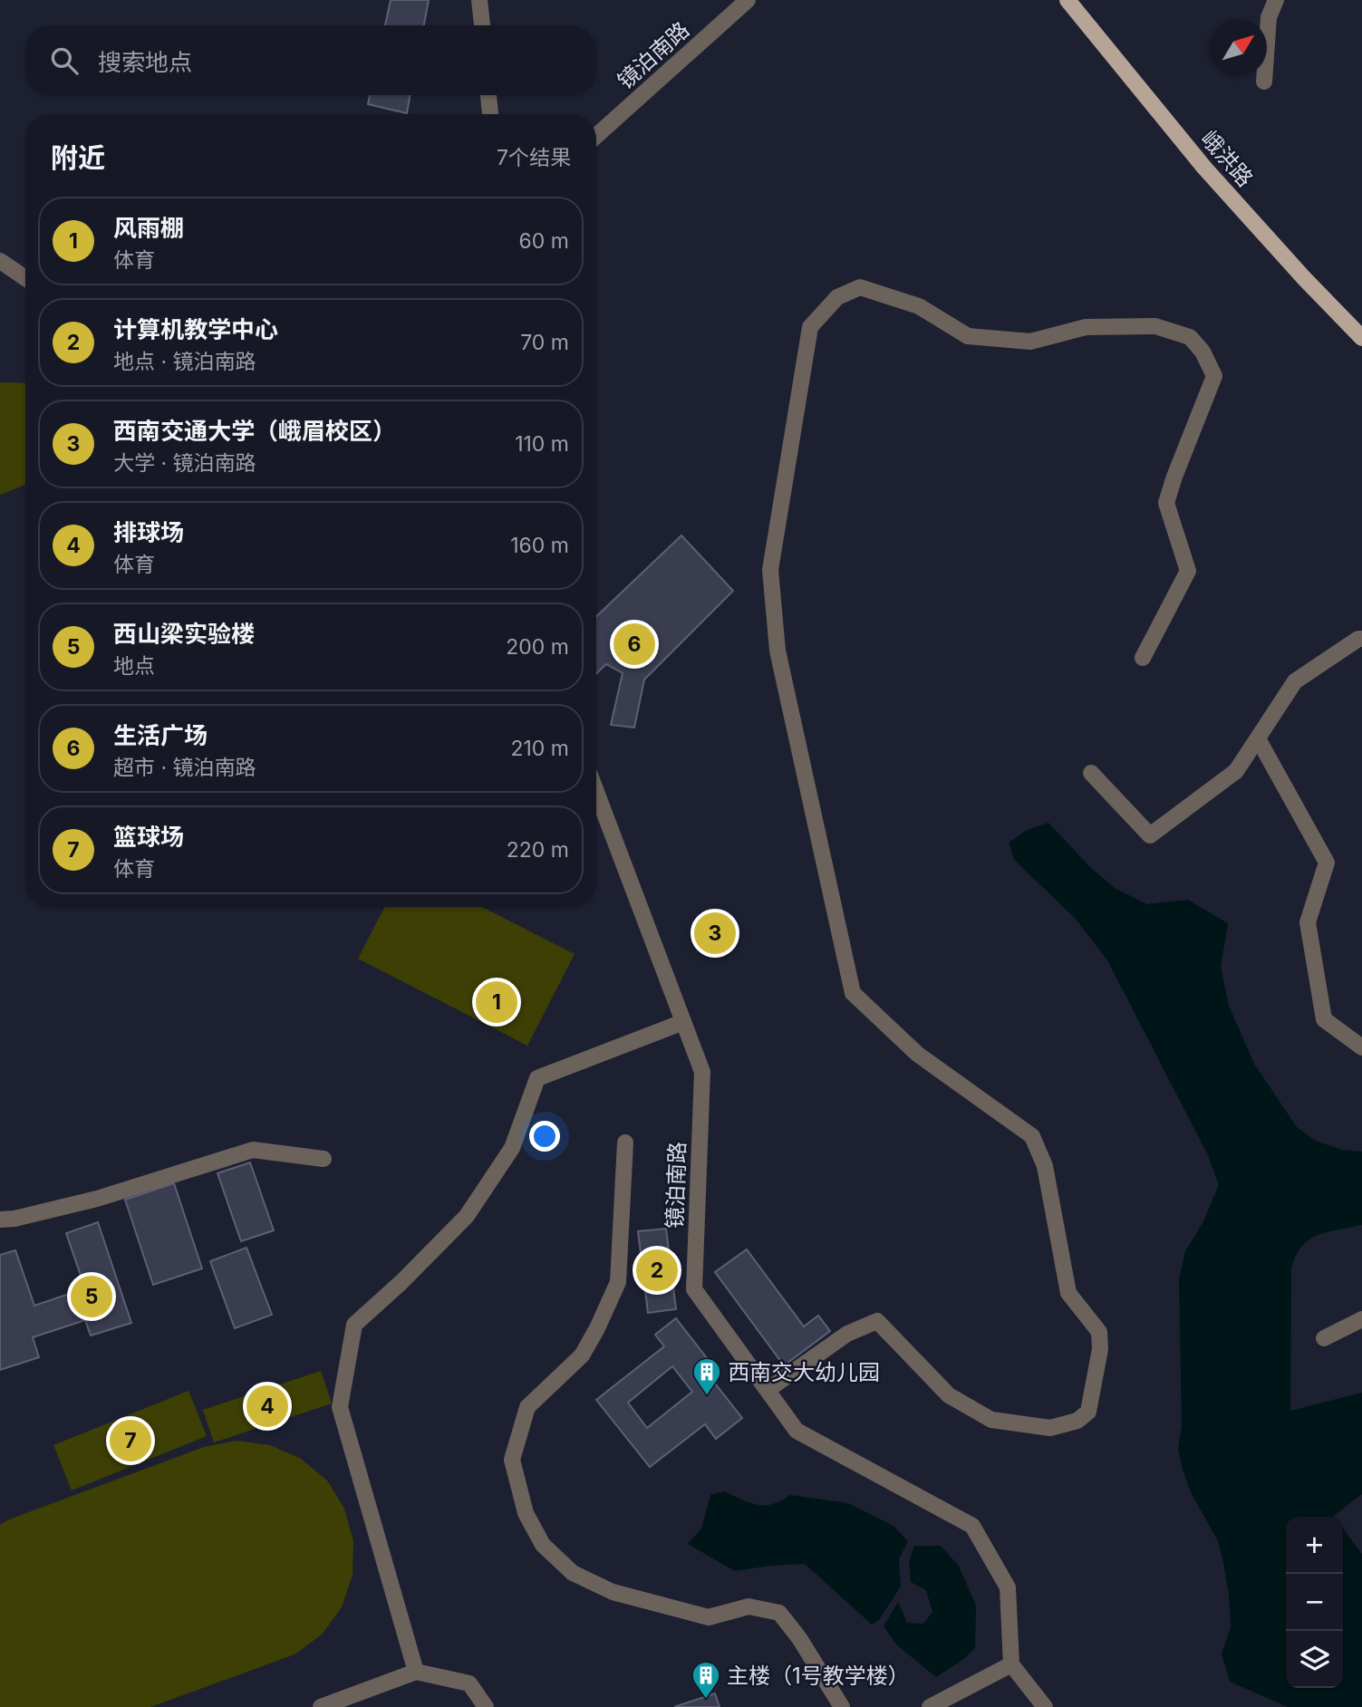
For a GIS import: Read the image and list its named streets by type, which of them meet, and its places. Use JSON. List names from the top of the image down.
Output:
{
  "streets": {
    "main road": ["峨洪路"],
    "street": ["镜泊南路"]
  },
  "places": {
    "building": ["西南交大幼儿园", "主楼（1号教学楼）"]
  },
  "north": "top right",
  "page": {
    "search": "搜索地点",
    "heading": ["附近", "7个结果"],
    "list": [
      {
        "mark": "1",
        "name": "风雨棚",
        "note": "体育",
        "value": "60 m"
      },
      {
        "mark": "2",
        "name": "计算机教学中心",
        "note": "地点 · 镜泊南路",
        "value": "70 m"
      },
      {
        "mark": "3",
        "name": "西南交通大学（峨眉校区）",
        "note": "大学 · 镜泊南路",
        "value": "110 m"
      },
      {
        "mark": "4",
        "name": "排球场",
        "note": "体育",
        "value": "160 m"
      },
      {
        "mark": "5",
        "name": "西山梁实验楼",
        "note": "地点",
        "value": "200 m"
      },
      {
        "mark": "6",
        "name": "生活广场",
        "note": "超市 · 镜泊南路",
        "value": "210 m"
      },
      {
        "mark": "7",
        "name": "篮球场",
        "note": "体育",
        "value": "220 m"
      }
    ],
    "pins": [
      "6",
      "3",
      "1",
      "2",
      "5",
      "4",
      "7"
    ],
    "map_buttons": ["+", "−"]
  }
}
